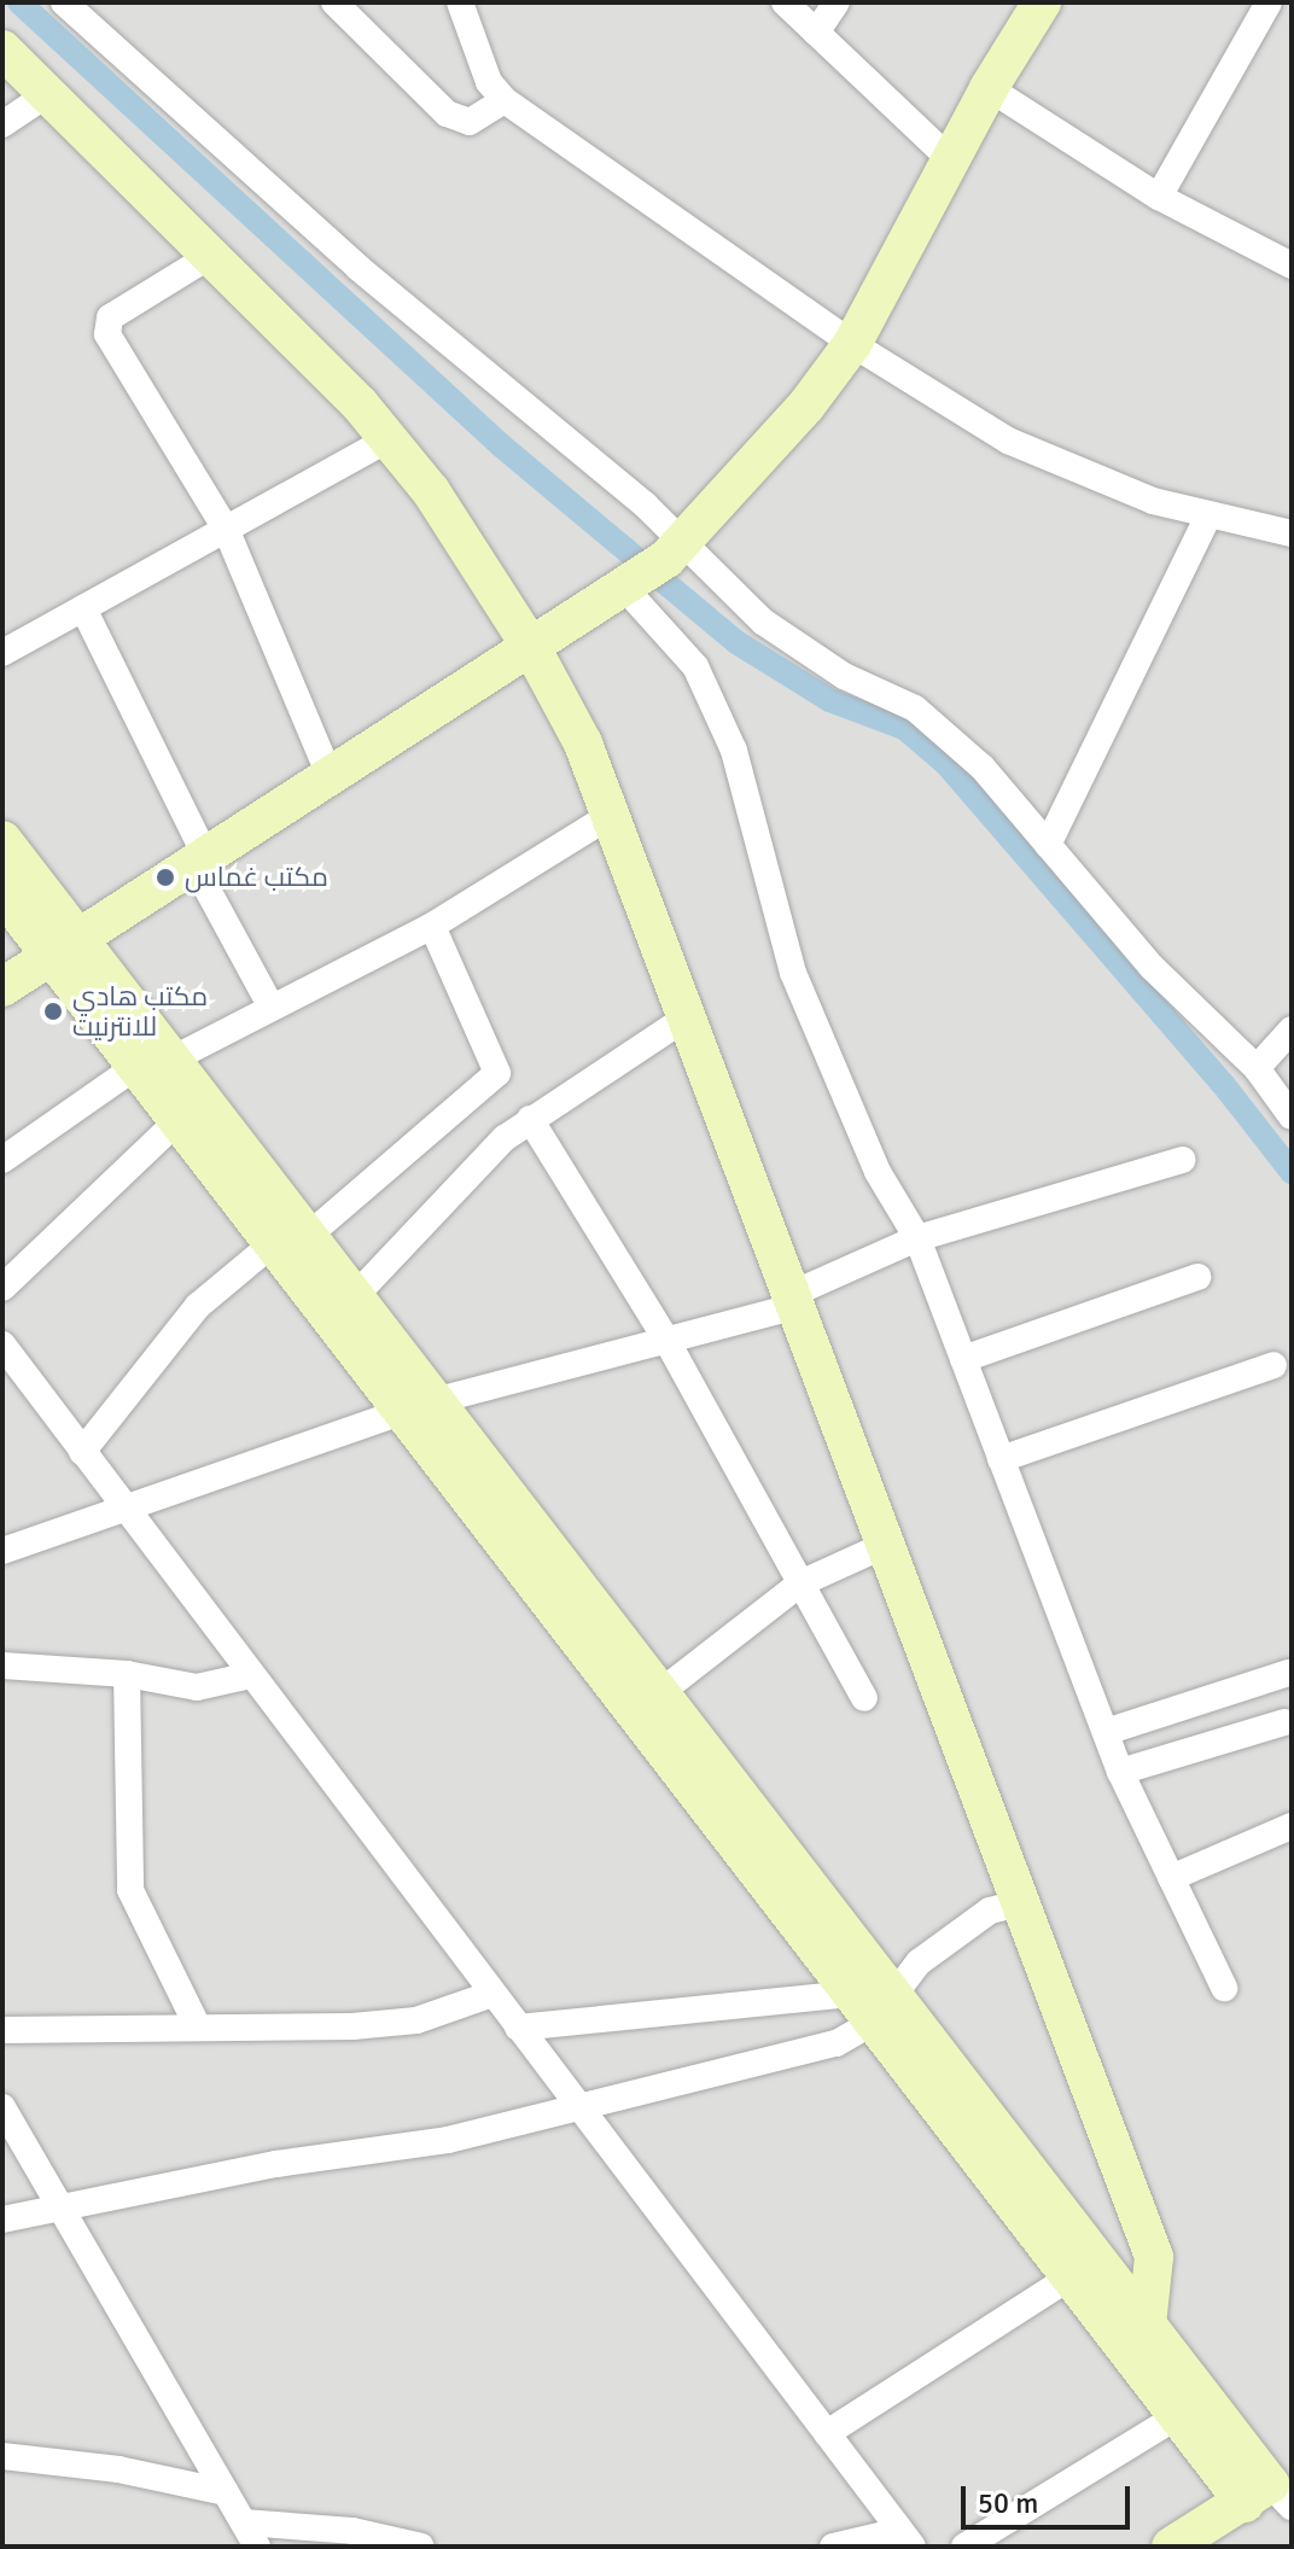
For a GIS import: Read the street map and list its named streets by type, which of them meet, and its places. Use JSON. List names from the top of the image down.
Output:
{
  "places": ["مكتب غماس", "مكتب هادي للانترنيت"],
  "scale_bar": "50 m"
}
